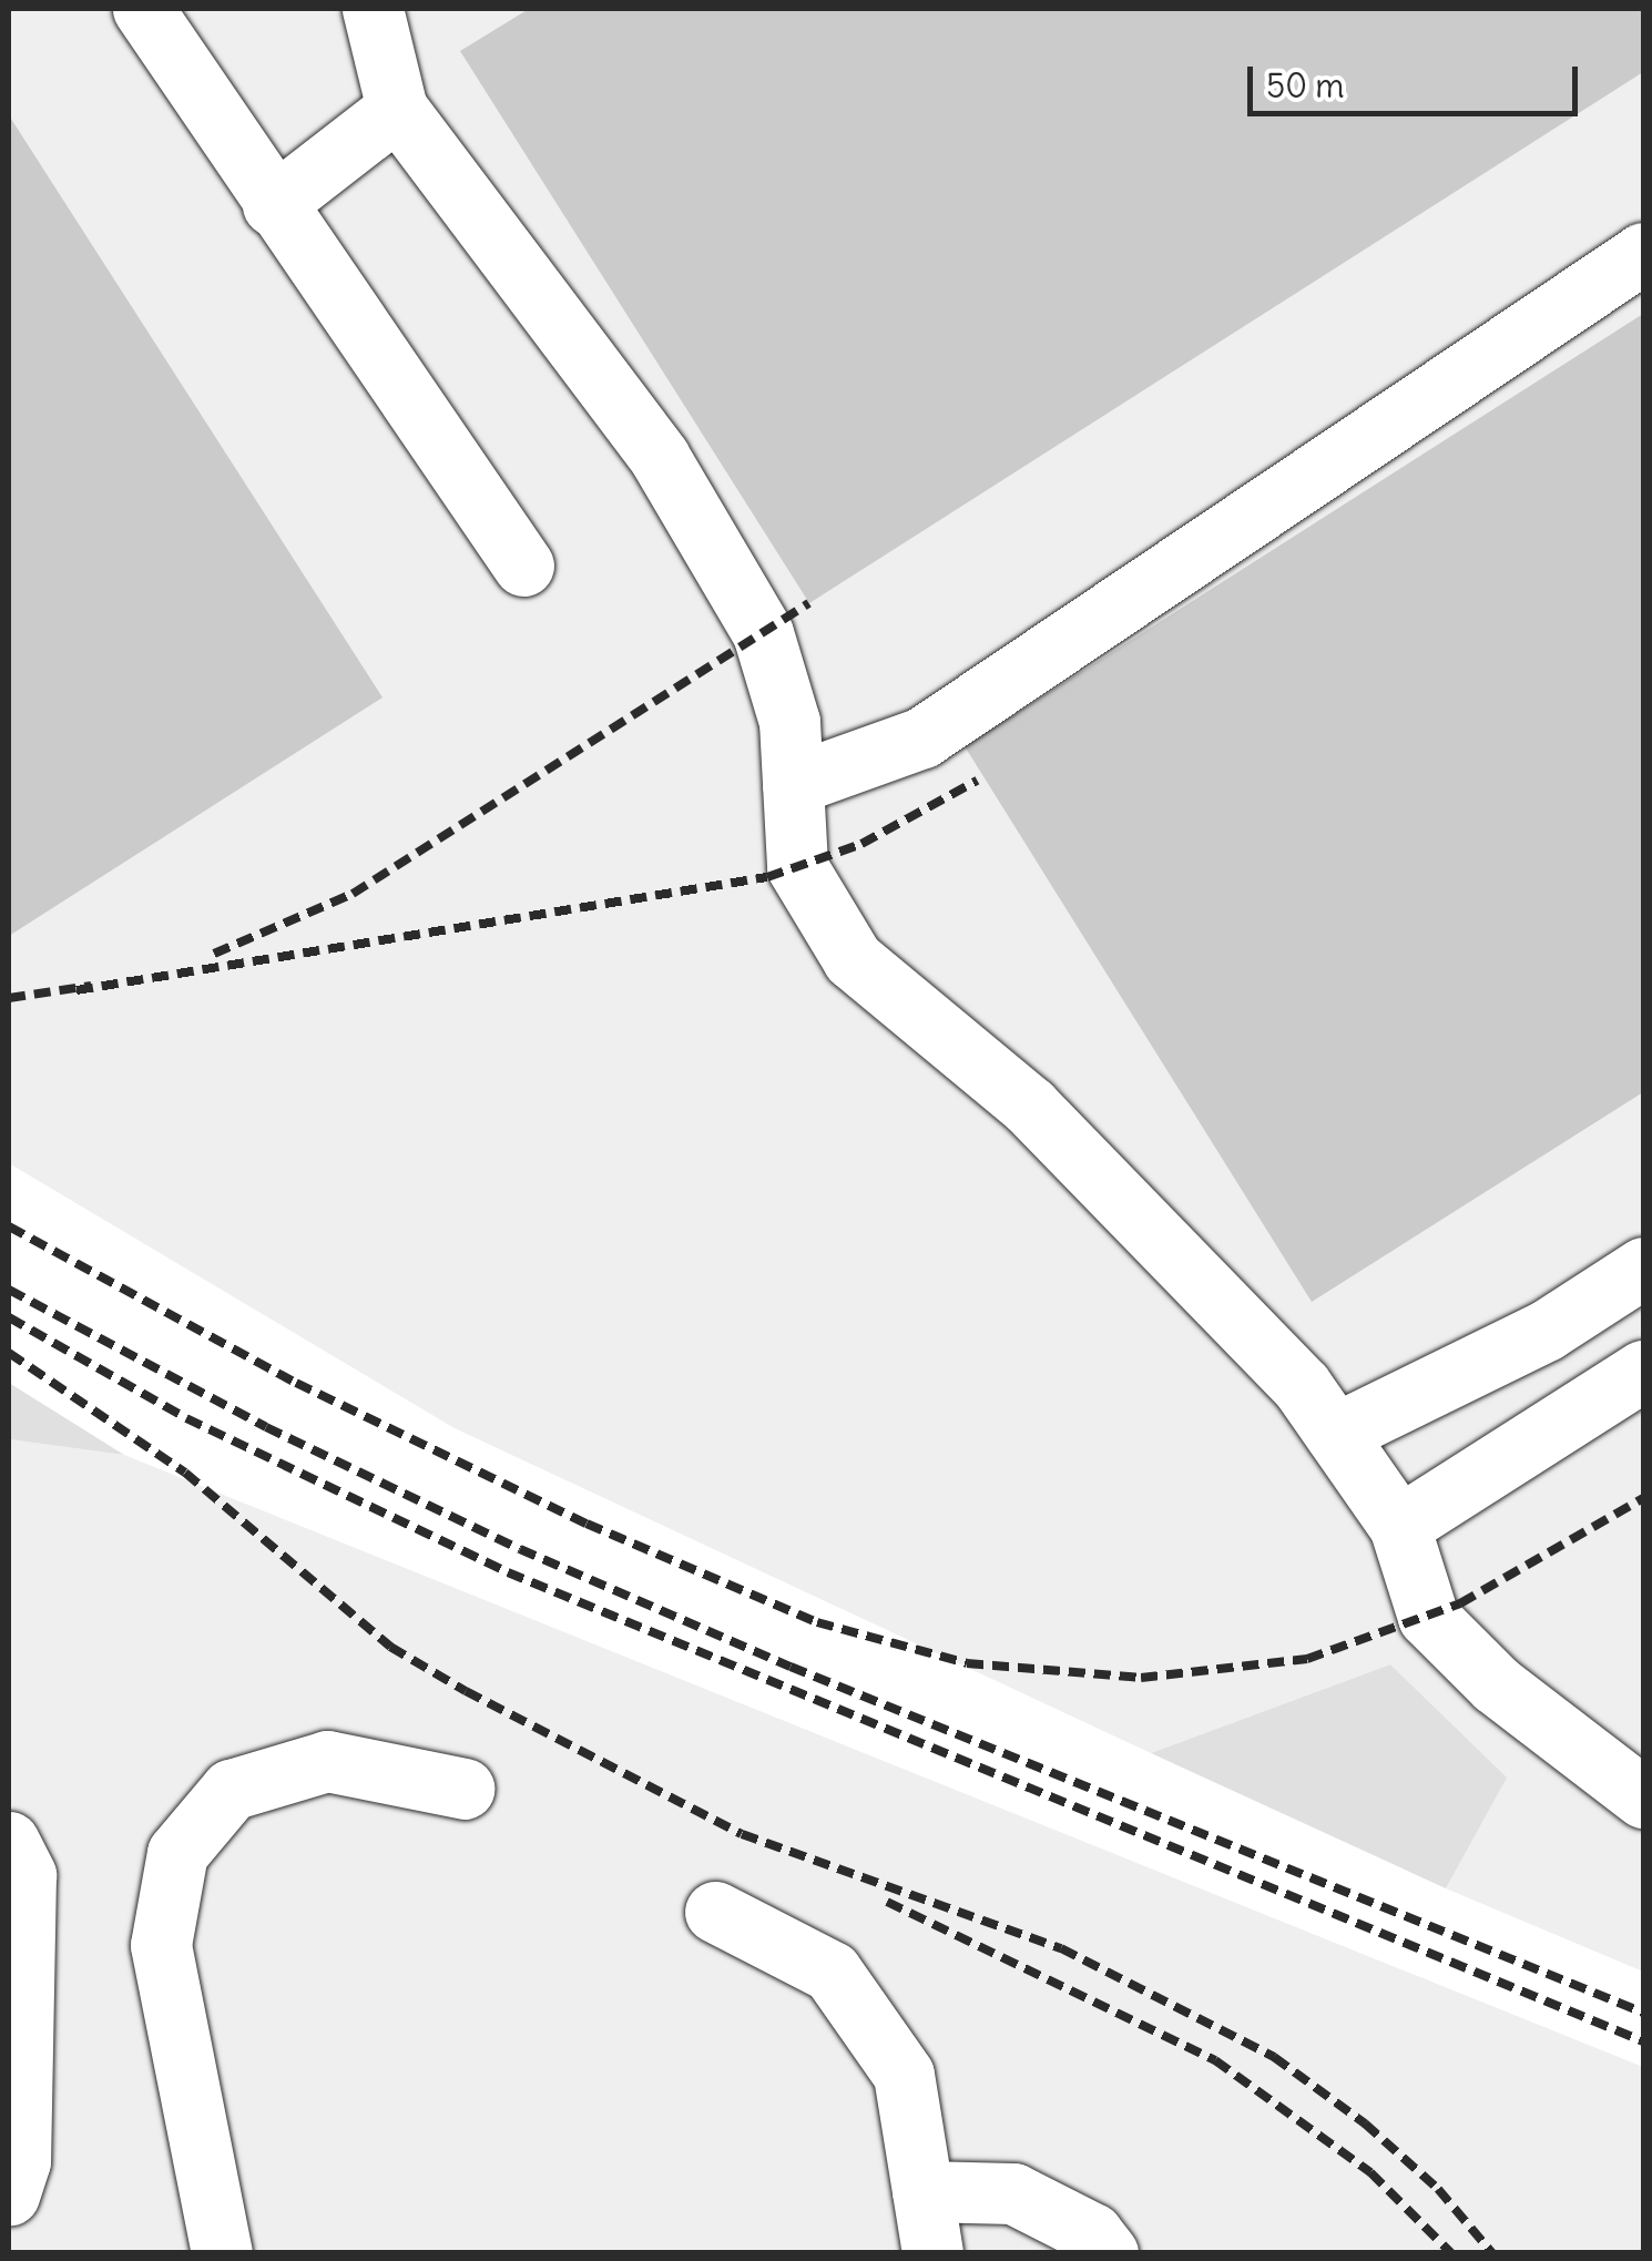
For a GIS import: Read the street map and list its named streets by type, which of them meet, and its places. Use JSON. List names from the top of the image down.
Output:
{
  "scale_bar": "50 m"
}
